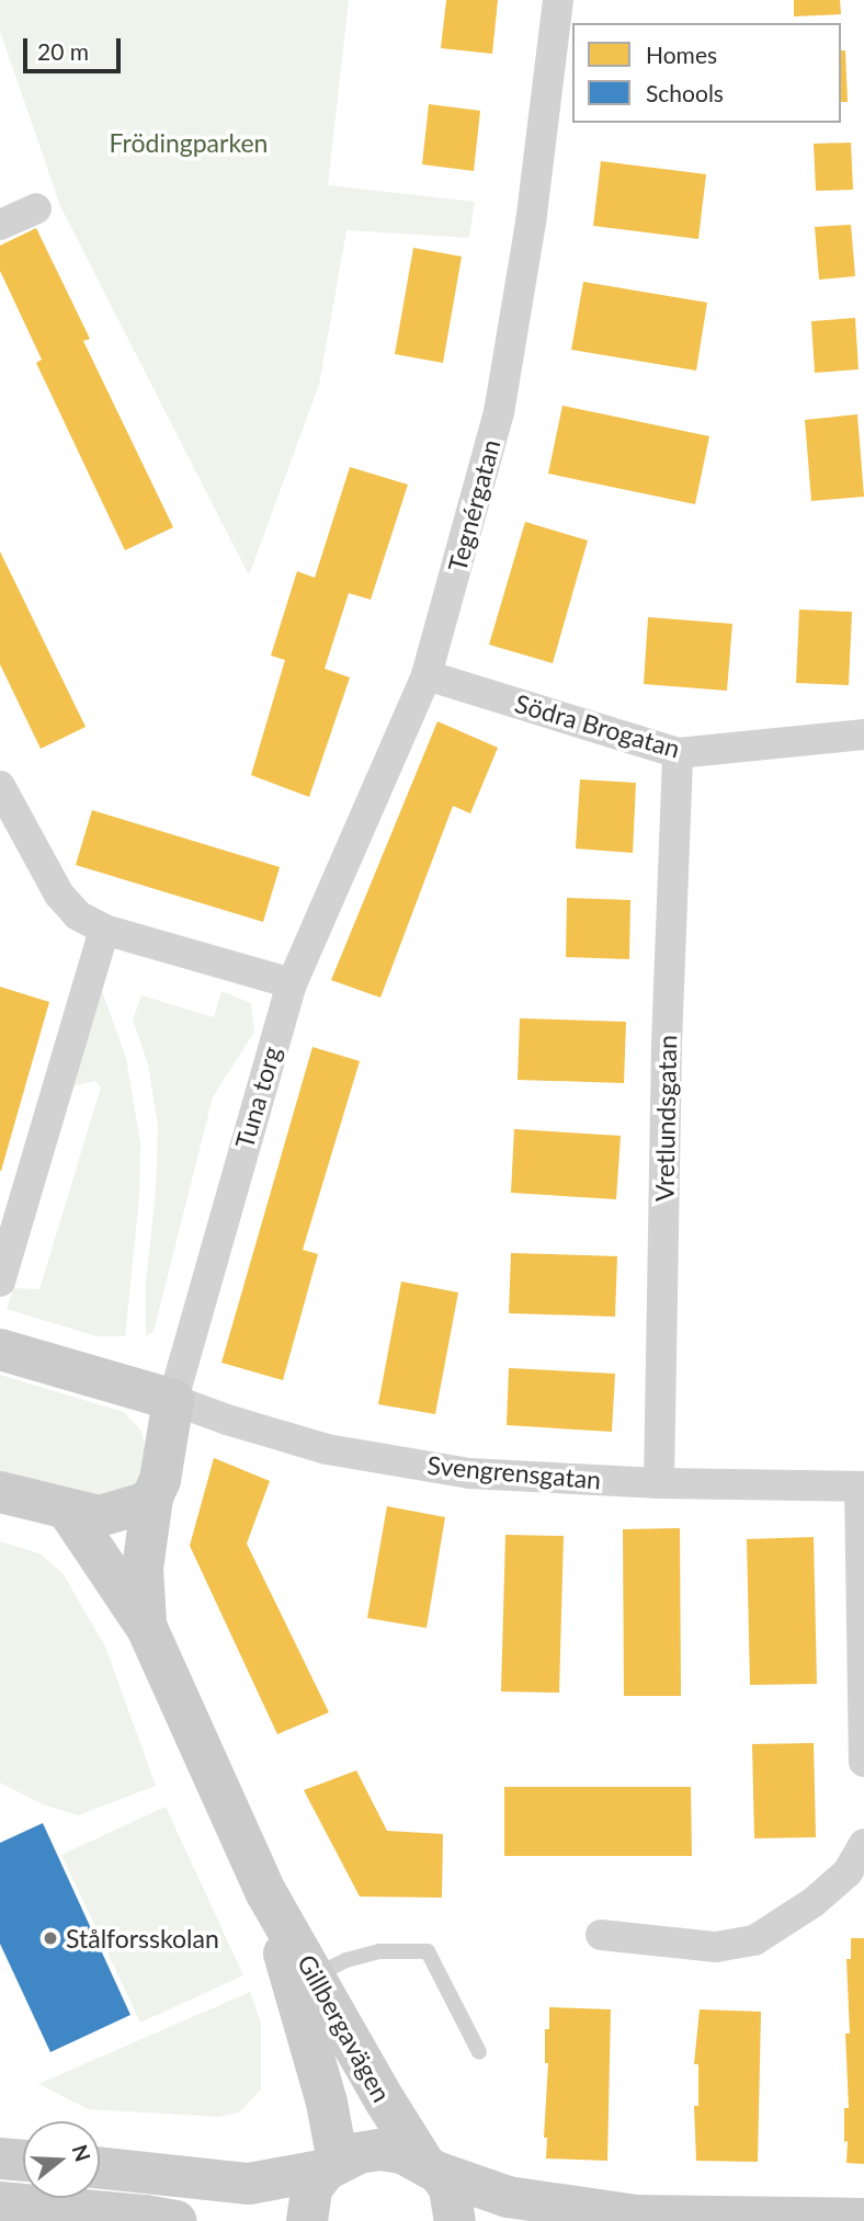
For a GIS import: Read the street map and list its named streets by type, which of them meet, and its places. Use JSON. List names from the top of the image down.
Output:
{
  "streets": {
    "street": [
      "Tegnérgatan",
      "Södra Brogatan",
      "Tuna torg",
      "Vretlundsgatan",
      "Svengrensgatan",
      "Gillbergavägen"
    ]
  },
  "crossings": [
    ["Tegnérgatan", "Södra Brogatan"],
    ["Tegnérgatan", "Tuna torg"],
    ["Södra Brogatan", "Vretlundsgatan"],
    ["Tuna torg", "Svengrensgatan"],
    ["Tuna torg", "Gillbergavägen"],
    ["Vretlundsgatan", "Svengrensgatan"],
    ["Svengrensgatan", "Gillbergavägen"]
  ],
  "parks": ["Frödingparken"],
  "places": ["Stålforsskolan"],
  "legend": ["Homes", "Schools"],
  "scale_bar": "20 m",
  "north": "right"
}
